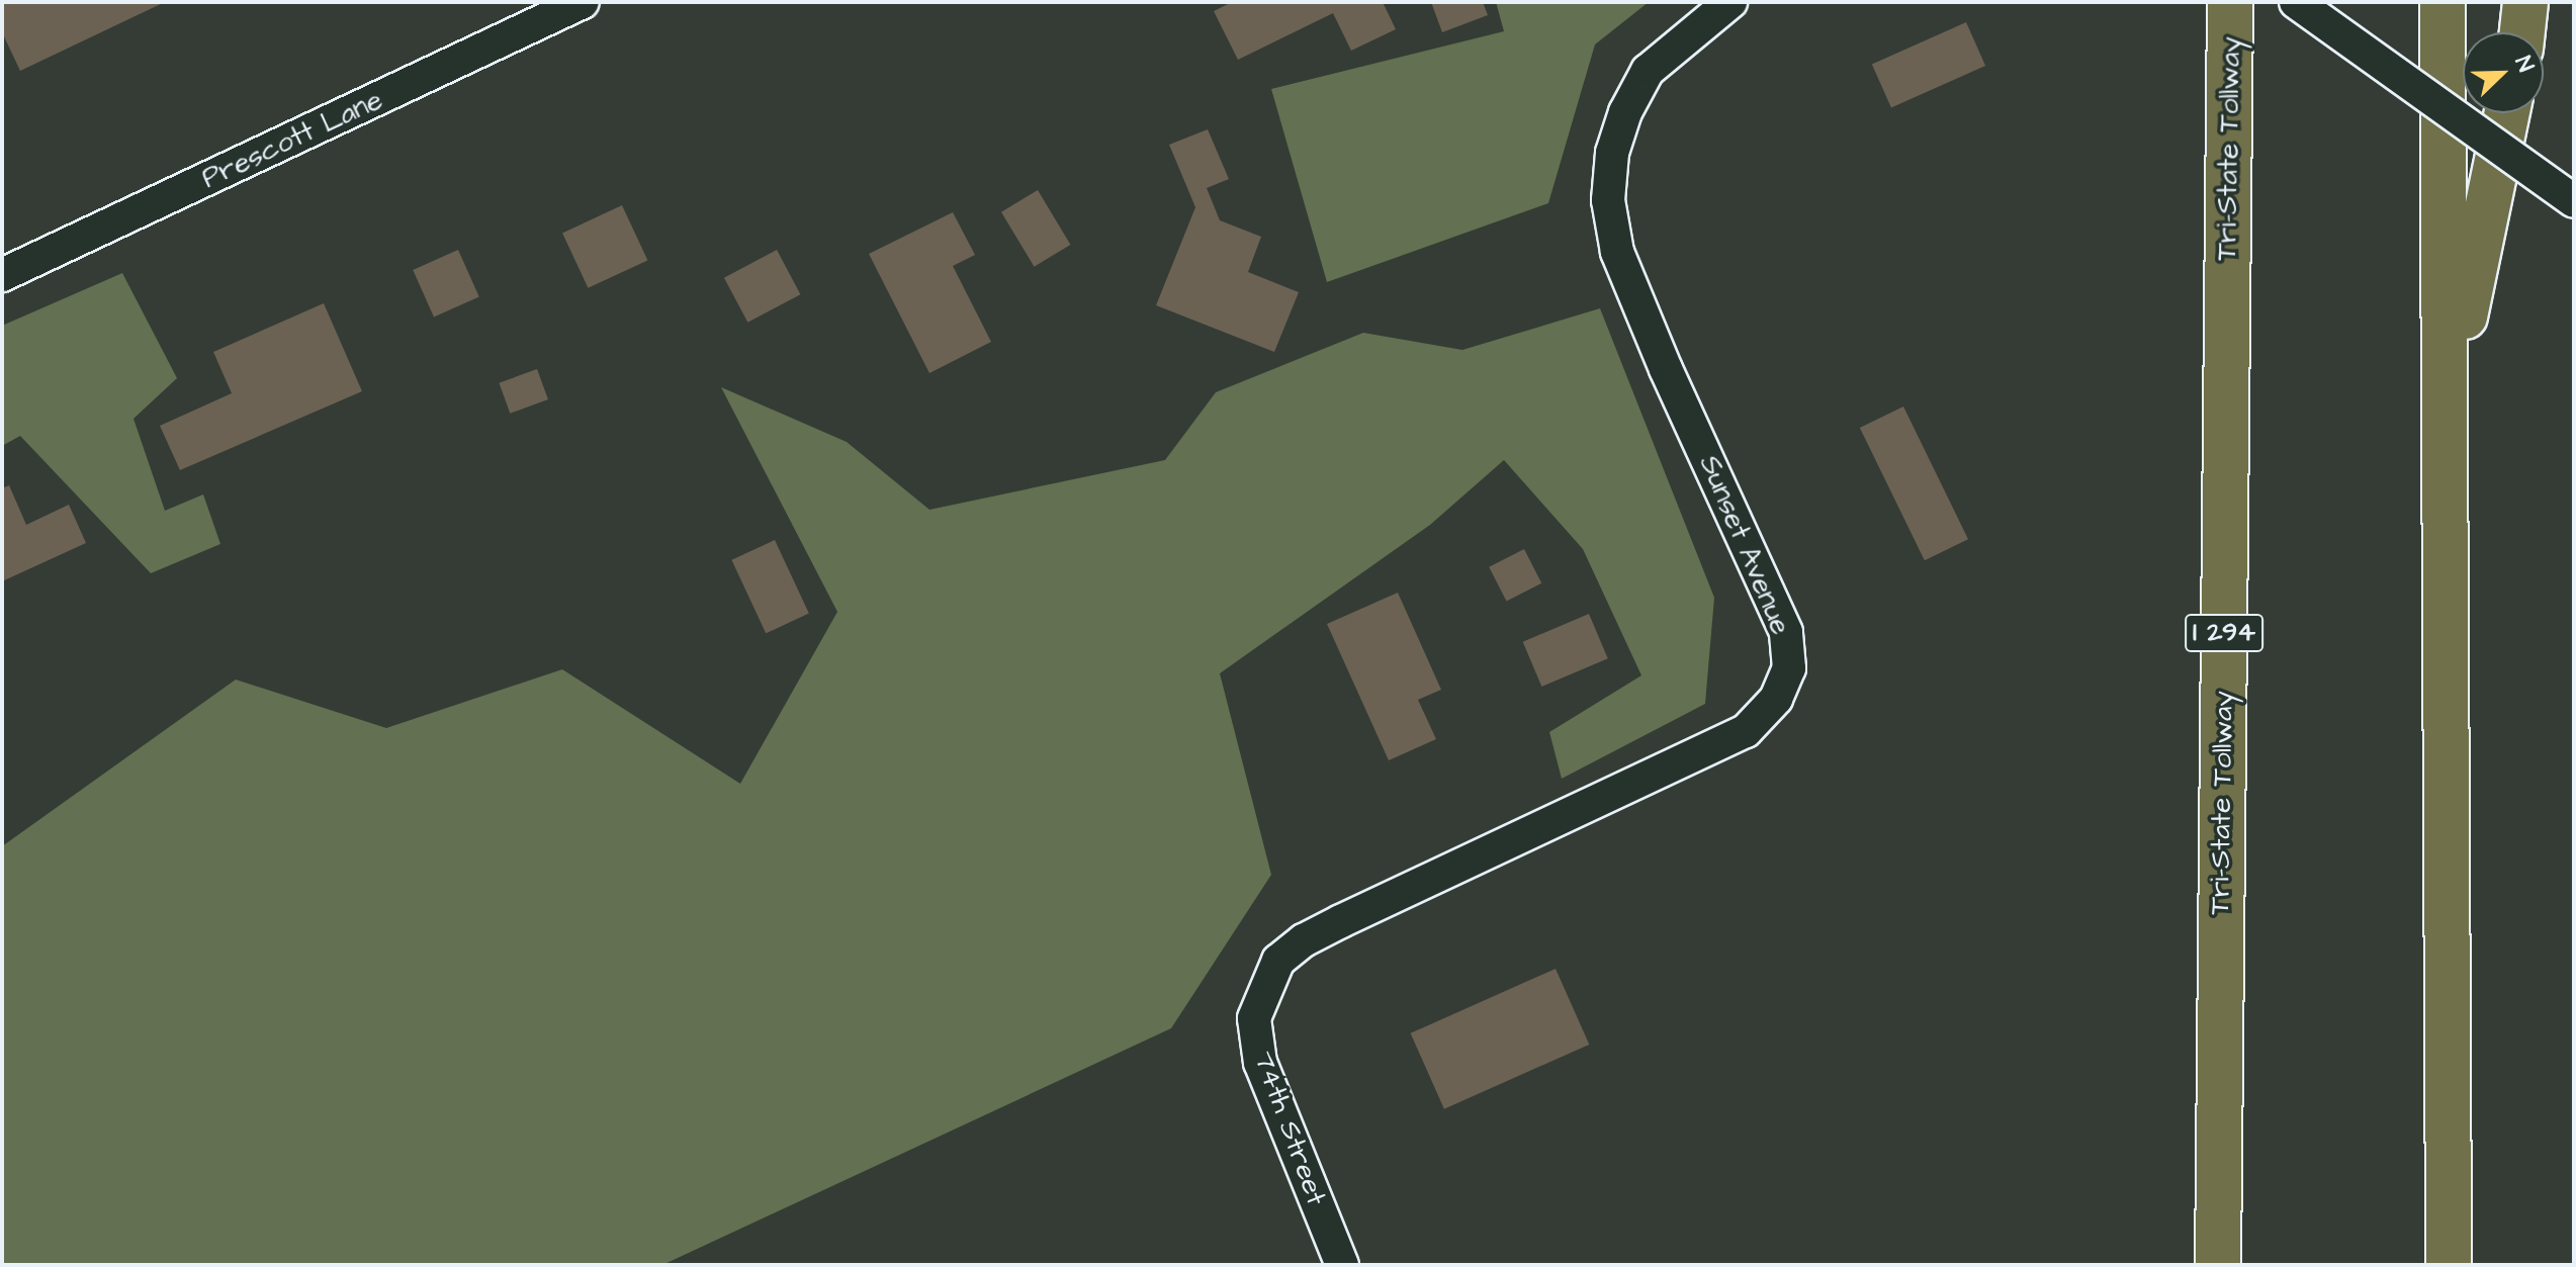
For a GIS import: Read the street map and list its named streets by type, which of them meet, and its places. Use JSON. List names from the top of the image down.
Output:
{
  "streets": {
    "highway": ["Tri-State Tollway", "I 294"],
    "street": ["Prescott Lane", "Sunset Avenue", "74th Street"]
  },
  "crossings": [
    ["Sunset Avenue", "74th Street"]
  ],
  "north": "top right"
}
